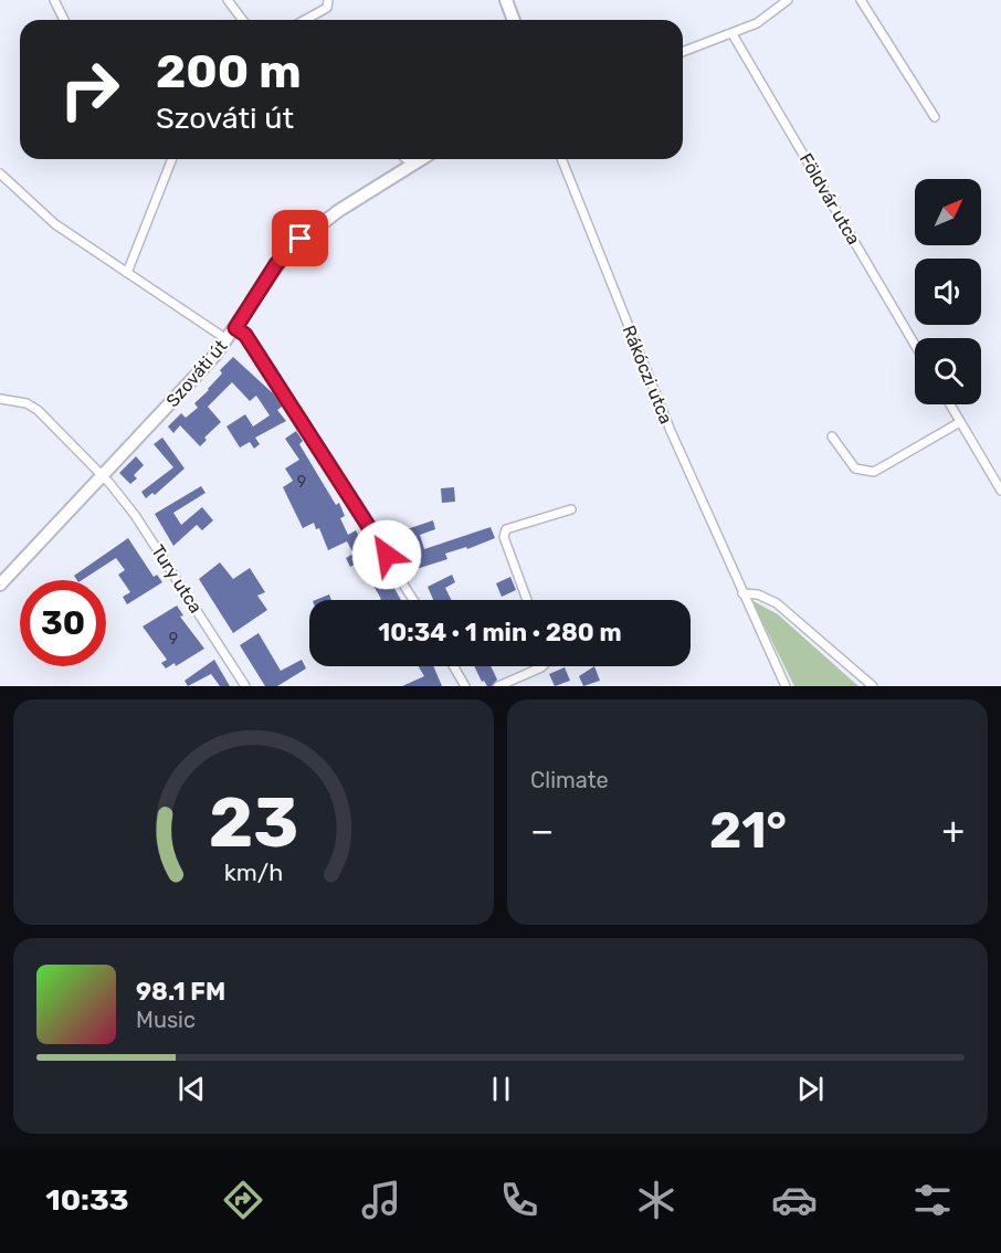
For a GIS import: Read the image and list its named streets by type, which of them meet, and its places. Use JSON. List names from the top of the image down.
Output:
{
  "streets": {
    "main road": ["Szováti út"],
    "street": ["Földvár utca", "Rákóczi utca", "Tury utca"]
  },
  "crossings": [
    ["Szováti út", "Tury utca"]
  ],
  "house_numbers": ["9", "9"],
  "north": "top right",
  "page": {
    "turn": ["200 m", "Szováti út"],
    "limit": "30",
    "trip": "10:34 · 1 min · 280 m",
    "tile": "Climate",
    "heat": ["−", "21°", "+"],
    "song": ["98.1 FM", "Music"],
    "tabs": "10:33",
    "gauge": ["23", "km/h"]
  }
}
